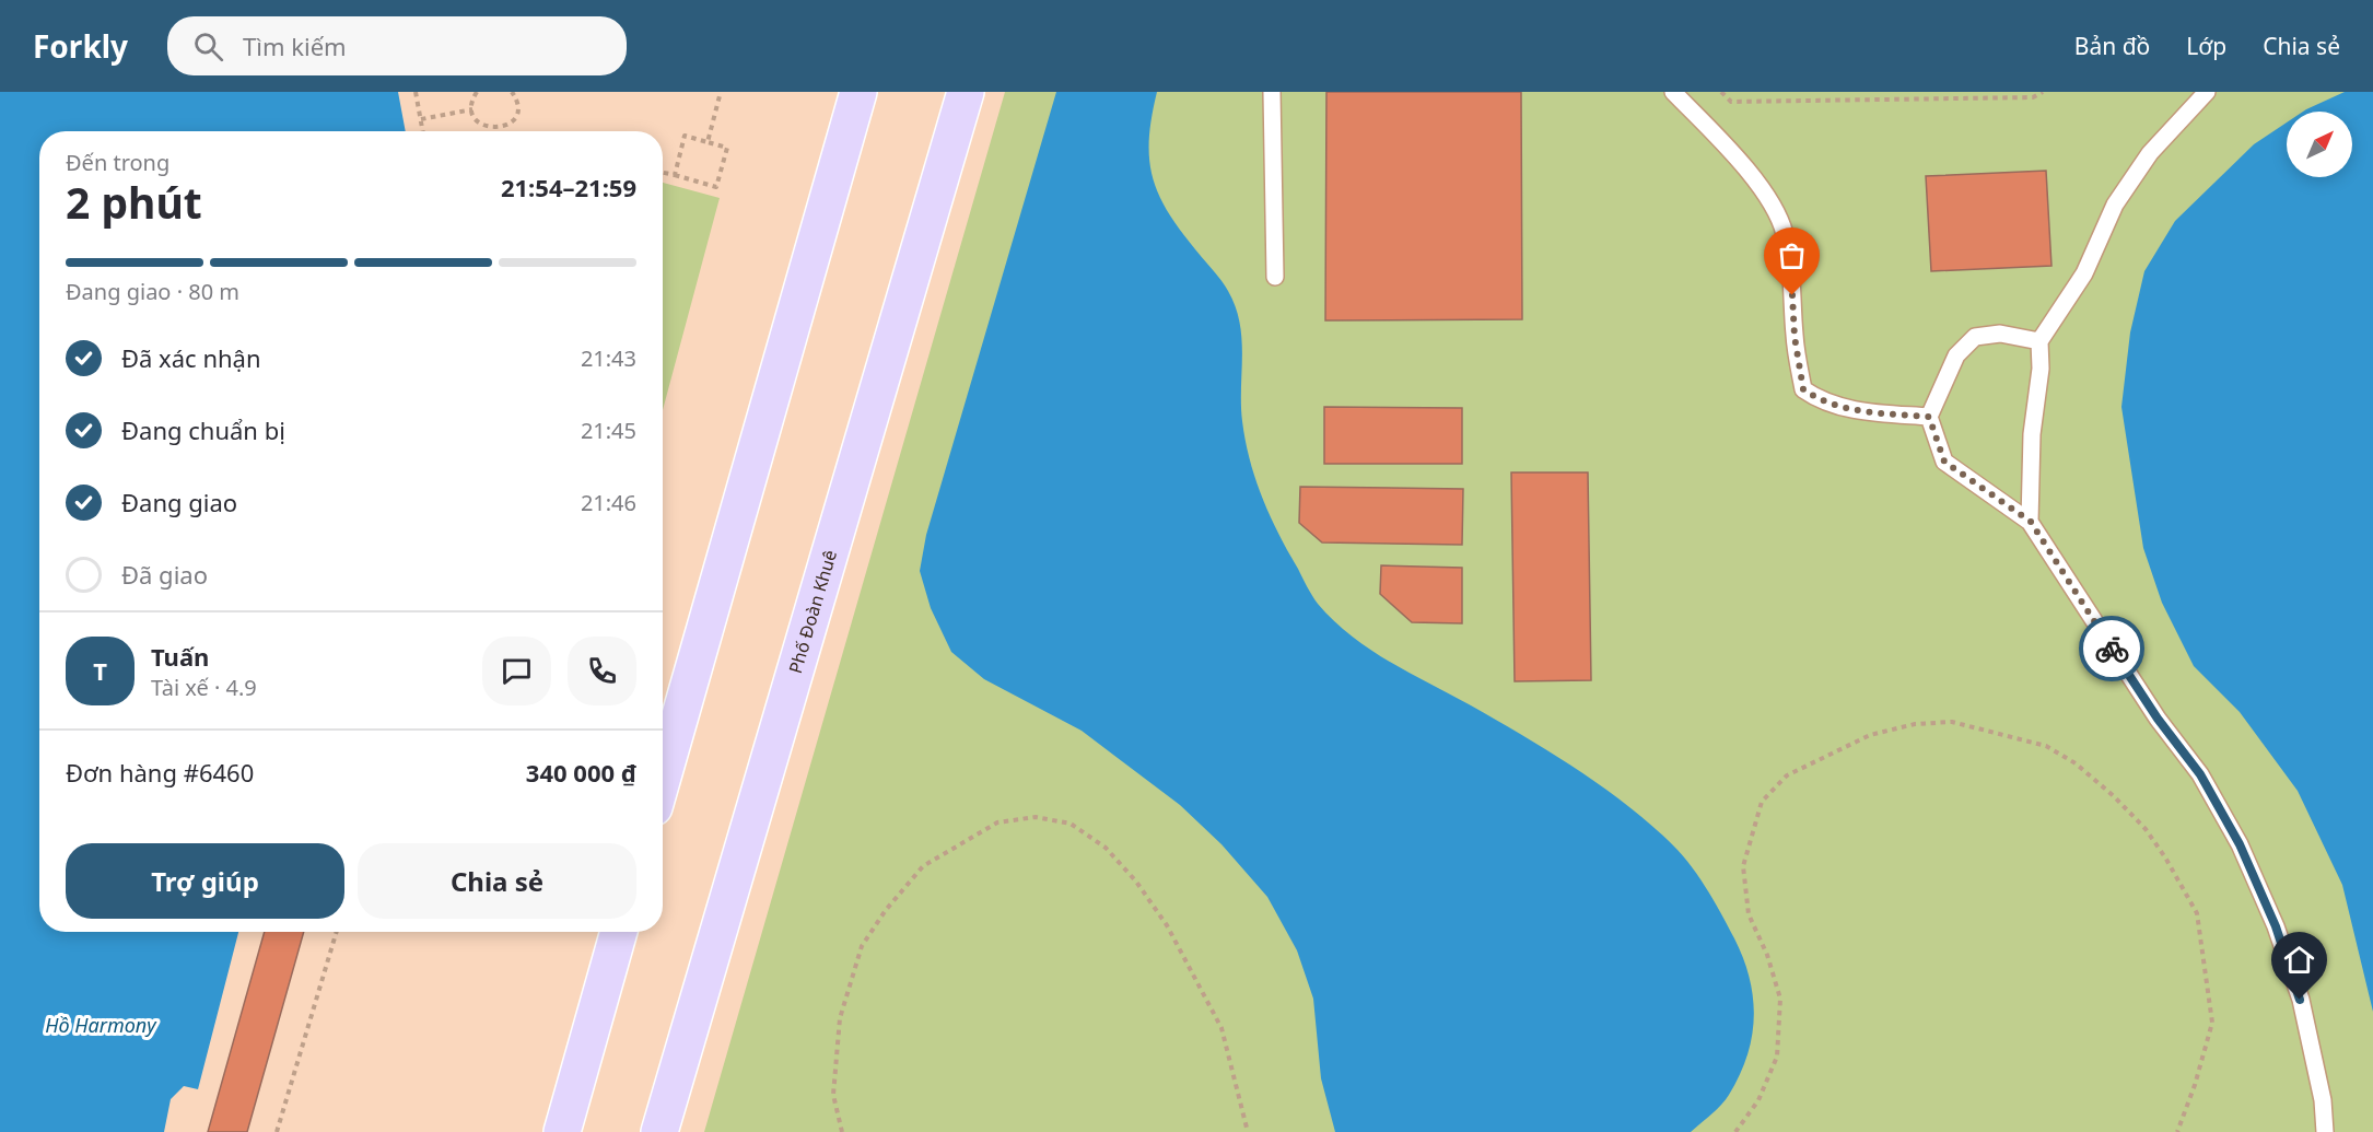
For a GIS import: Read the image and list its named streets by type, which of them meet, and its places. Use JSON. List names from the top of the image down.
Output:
{
  "streets": {
    "main road": ["Phố Đoàn Khuê"]
  },
  "water": ["Hồ Harmony"],
  "north": "top right",
  "page": {
    "header": "Forkly",
    "search": "Tìm kiếm",
    "nav": ["Bản đồ", "Lớp", "Chia sẻ"],
    "heading": ["2 phút", "Đến trong", "21:54–21:59"],
    "panel": [
      "Tuấn",
      "Tài xế · 4.9",
      "Đơn hàng #6460",
      "340 000 ₫"
    ],
    "bar": "Đang giao · 80 m",
    "list": [
      ["Đã xác nhận", "21:43"],
      ["Đang chuẩn bị", "21:45"],
      ["Đang giao", "21:46"],
      "Đã giao"
    ],
    "round": "T",
    "buttons": ["Trợ giúp", "Chia sẻ"]
  }
}
